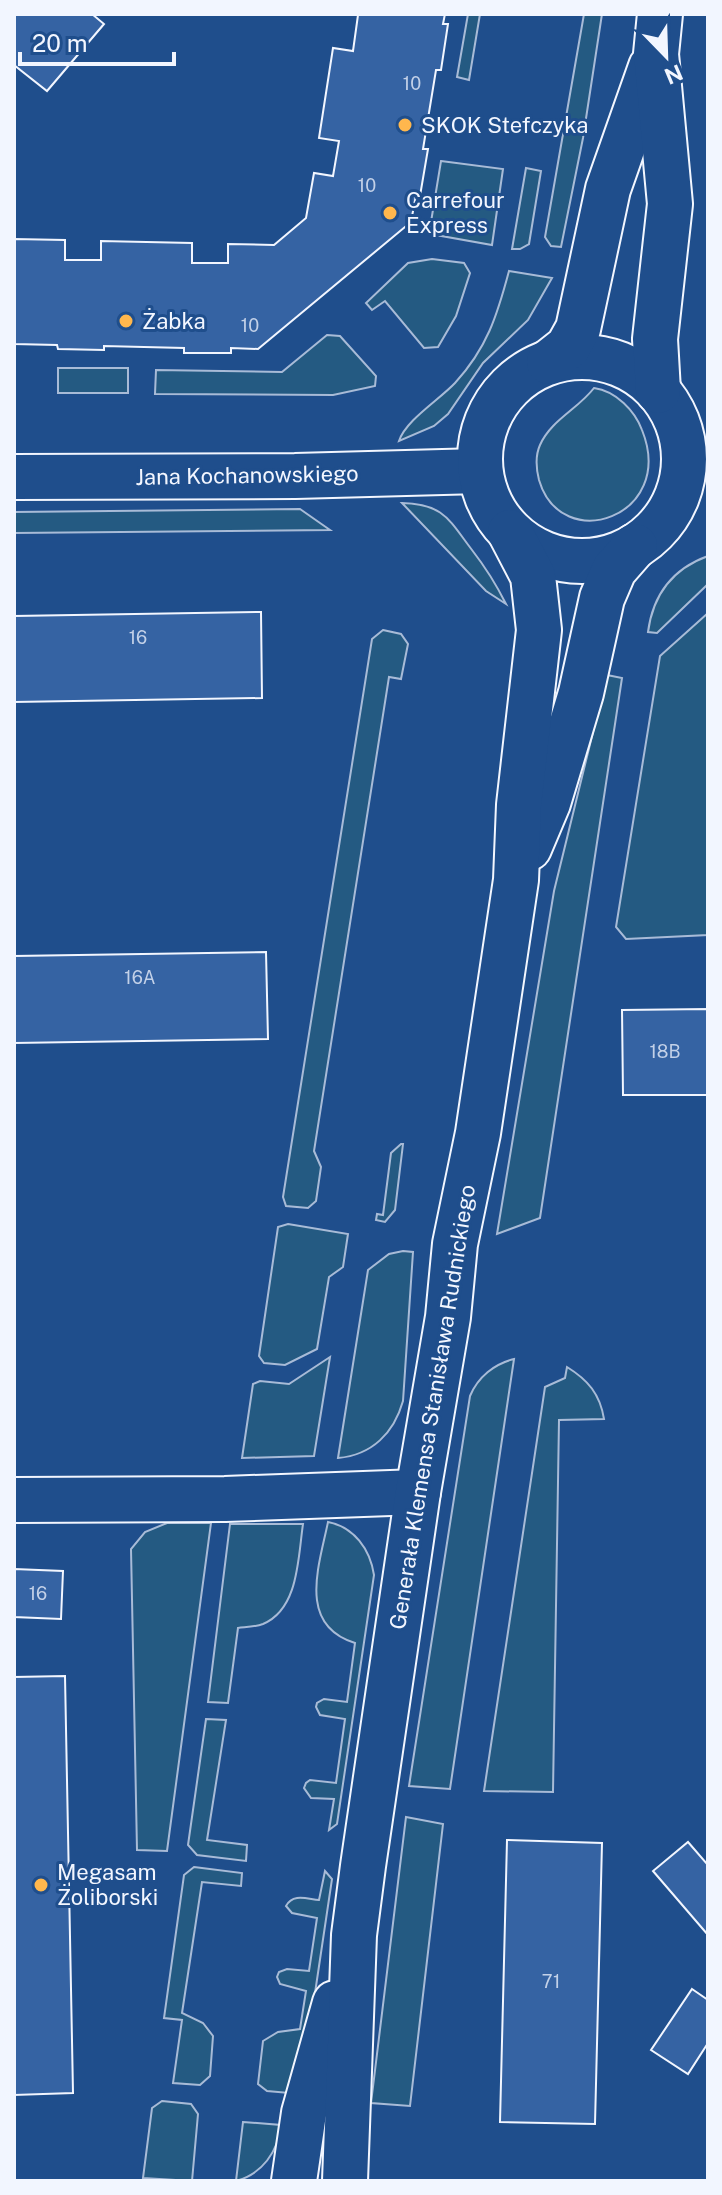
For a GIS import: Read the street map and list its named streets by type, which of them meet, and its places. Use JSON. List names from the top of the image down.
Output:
{
  "streets": {
    "street": ["Jana Kochanowskiego", "Generała Klemensa Stanisława Rudnickiego"]
  },
  "crossings": [
    ["Jana Kochanowskiego", "Generała Klemensa Stanisława Rudnickiego"]
  ],
  "places": [
    "SKOK Stefczyka",
    "Carrefour Express",
    "Żabka",
    "Megasam Żoliborski"
  ],
  "house_numbers": [
    "10",
    "10",
    "10",
    "16",
    "16A",
    "18B",
    "16",
    "71"
  ],
  "scale_bar": "20 m",
  "north": "bottom right"
}
